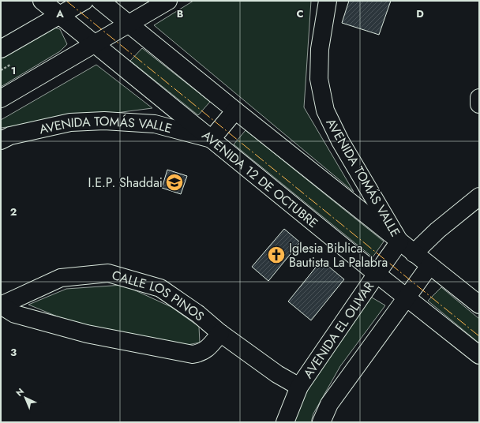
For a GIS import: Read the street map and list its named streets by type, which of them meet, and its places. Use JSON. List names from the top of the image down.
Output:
{
  "streets": {
    "main road": [
      "AVENIDA TOMÁS VALLE",
      "AVENIDA 12 DE OCTUBRE",
      "CALLE LOS PINOS",
      "AVENIDA EL OLIVAR"
    ]
  },
  "crossings": [
    ["AVENIDA TOMÁS VALLE", "AVENIDA 12 DE OCTUBRE"],
    ["AVENIDA TOMÁS VALLE", "AVENIDA EL OLIVAR"],
    ["AVENIDA 12 DE OCTUBRE", "AVENIDA EL OLIVAR"],
    ["CALLE LOS PINOS", "AVENIDA EL OLIVAR"]
  ],
  "places": {
    "school or university": ["I.E.P. Shaddai"],
    "church": ["Iglesia Biblica Bautista La Palabra"]
  },
  "north": "top left",
  "grid": {
    "columns": [
      "A",
      "B",
      "C",
      "D"
    ],
    "rows": ["1", "2", "3"]
  }
}
